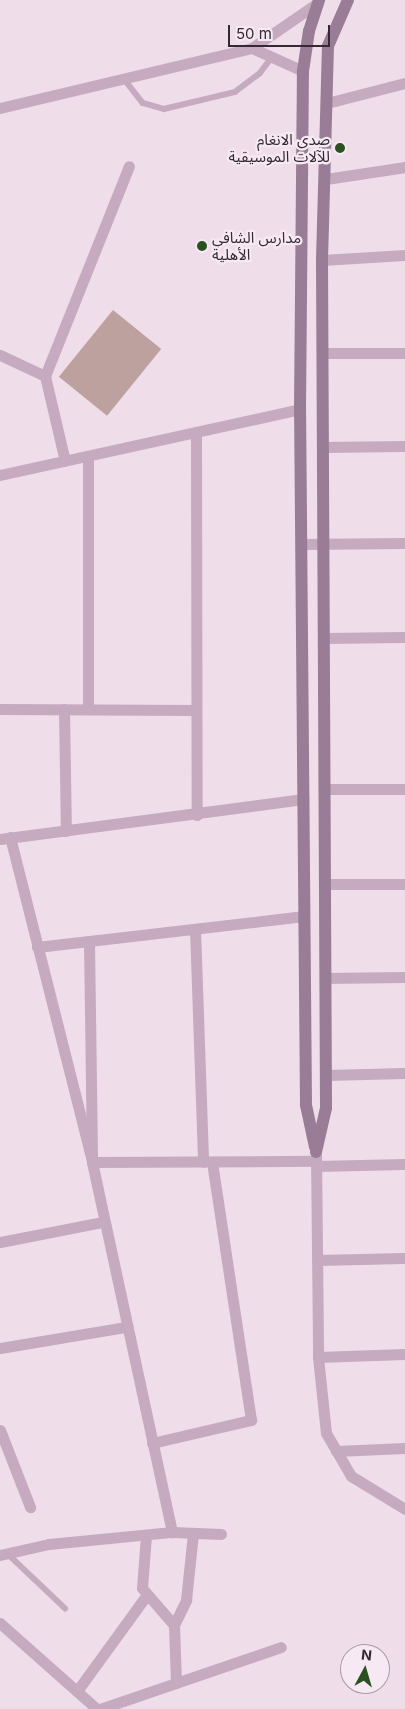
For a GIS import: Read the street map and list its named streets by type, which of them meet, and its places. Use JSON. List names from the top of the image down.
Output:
{
  "places": ["صدى الانغام للآلات الموسيقية", "مدارس الشافي الأهلية"],
  "scale_bar": "50 m",
  "north": "top"
}
